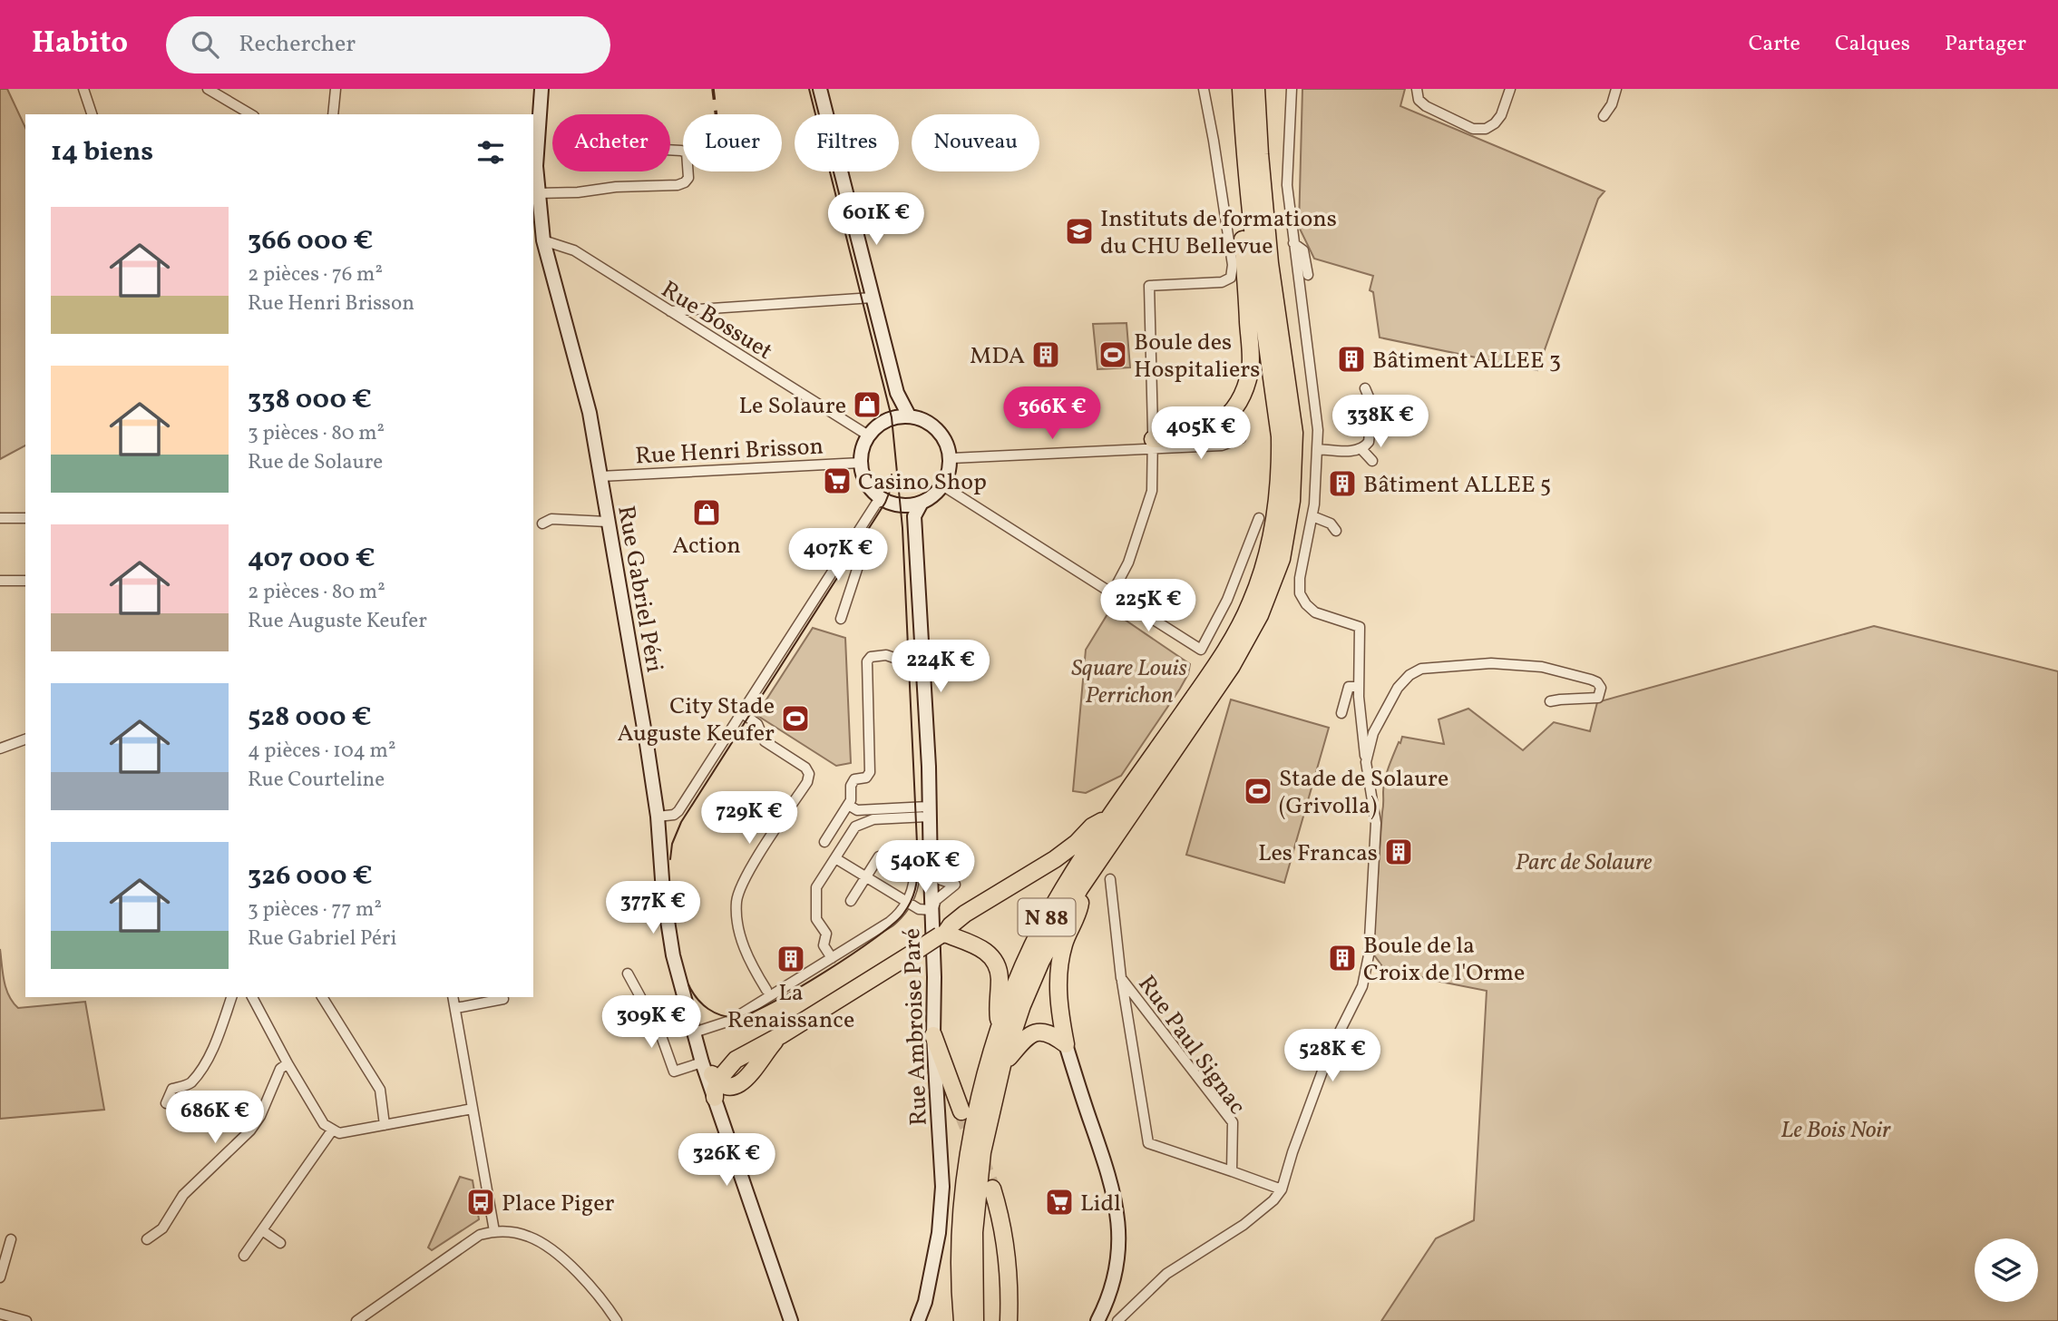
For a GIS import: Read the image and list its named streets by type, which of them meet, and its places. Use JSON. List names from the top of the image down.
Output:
{
  "streets": {
    "highway": ["N 88"],
    "main road": ["Rue Gabriel Péri", "Rue Ambroise Paré"],
    "street": ["Rue Bossuet", "Rue Henri Brisson", "Rue Paul Signac"]
  },
  "crossings": [
    ["Rue Bossuet", "Rue Henri Brisson"],
    ["Rue Bossuet", "Rue Gabriel Péri"],
    ["Rue Bossuet", "Rue Ambroise Paré"],
    ["Rue Henri Brisson", "Rue Gabriel Péri"],
    ["Rue Henri Brisson", "Rue Ambroise Paré"]
  ],
  "parks": ["Square Louis Perrichon", "Parc de Solaure", "Le Bois Noir"],
  "places": {
    "school or university": ["Instituts de formations du CHU Bellevue"],
    "building": [
      "MDA",
      "Bâtiment ALLEE 3",
      "Bâtiment ALLEE 5",
      "Les Francas",
      "Boule de la Croix de l'Orme",
      "La Renaissance"
    ],
    "sports": ["Boule des Hospitaliers", "City Stade Auguste Keufer", "Stade de Solaure (Grivolla)"],
    "shop": ["Le Solaure", "Action"],
    "supermarket": ["Casino Shop", "Lidl"],
    "bus stop": ["Place Piger"]
  },
  "page": {
    "header": "Habito",
    "search": "Rechercher",
    "nav": ["Carte", "Calques", "Partager"],
    "chip": [
      "Acheter",
      "Louer",
      "Filtres",
      "Nouveau"
    ],
    "heading": "14 biens",
    "list": [
      {
        "name": "366 000 €",
        "note": "2 pièces · 76 m² · Rue Henri Brisson"
      },
      {
        "name": "338 000 €",
        "note": "3 pièces · 80 m² · Rue de Solaure"
      },
      {
        "name": "407 000 €",
        "note": "2 pièces · 80 m² · Rue Auguste Keufer"
      },
      {
        "name": "528 000 €",
        "note": "4 pièces · 104 m² · Rue Courteline"
      },
      {
        "name": "326 000 €",
        "note": "3 pièces · 77 m² · Rue Gabriel Péri"
      }
    ],
    "price": [
      "601K €",
      "366K €",
      "338K €",
      "405K €",
      "407K €",
      "225K €",
      "224K €",
      "729K €",
      "540K €",
      "377K €",
      "309K €",
      "528K €",
      "686K €",
      "326K €"
    ]
  }
}
